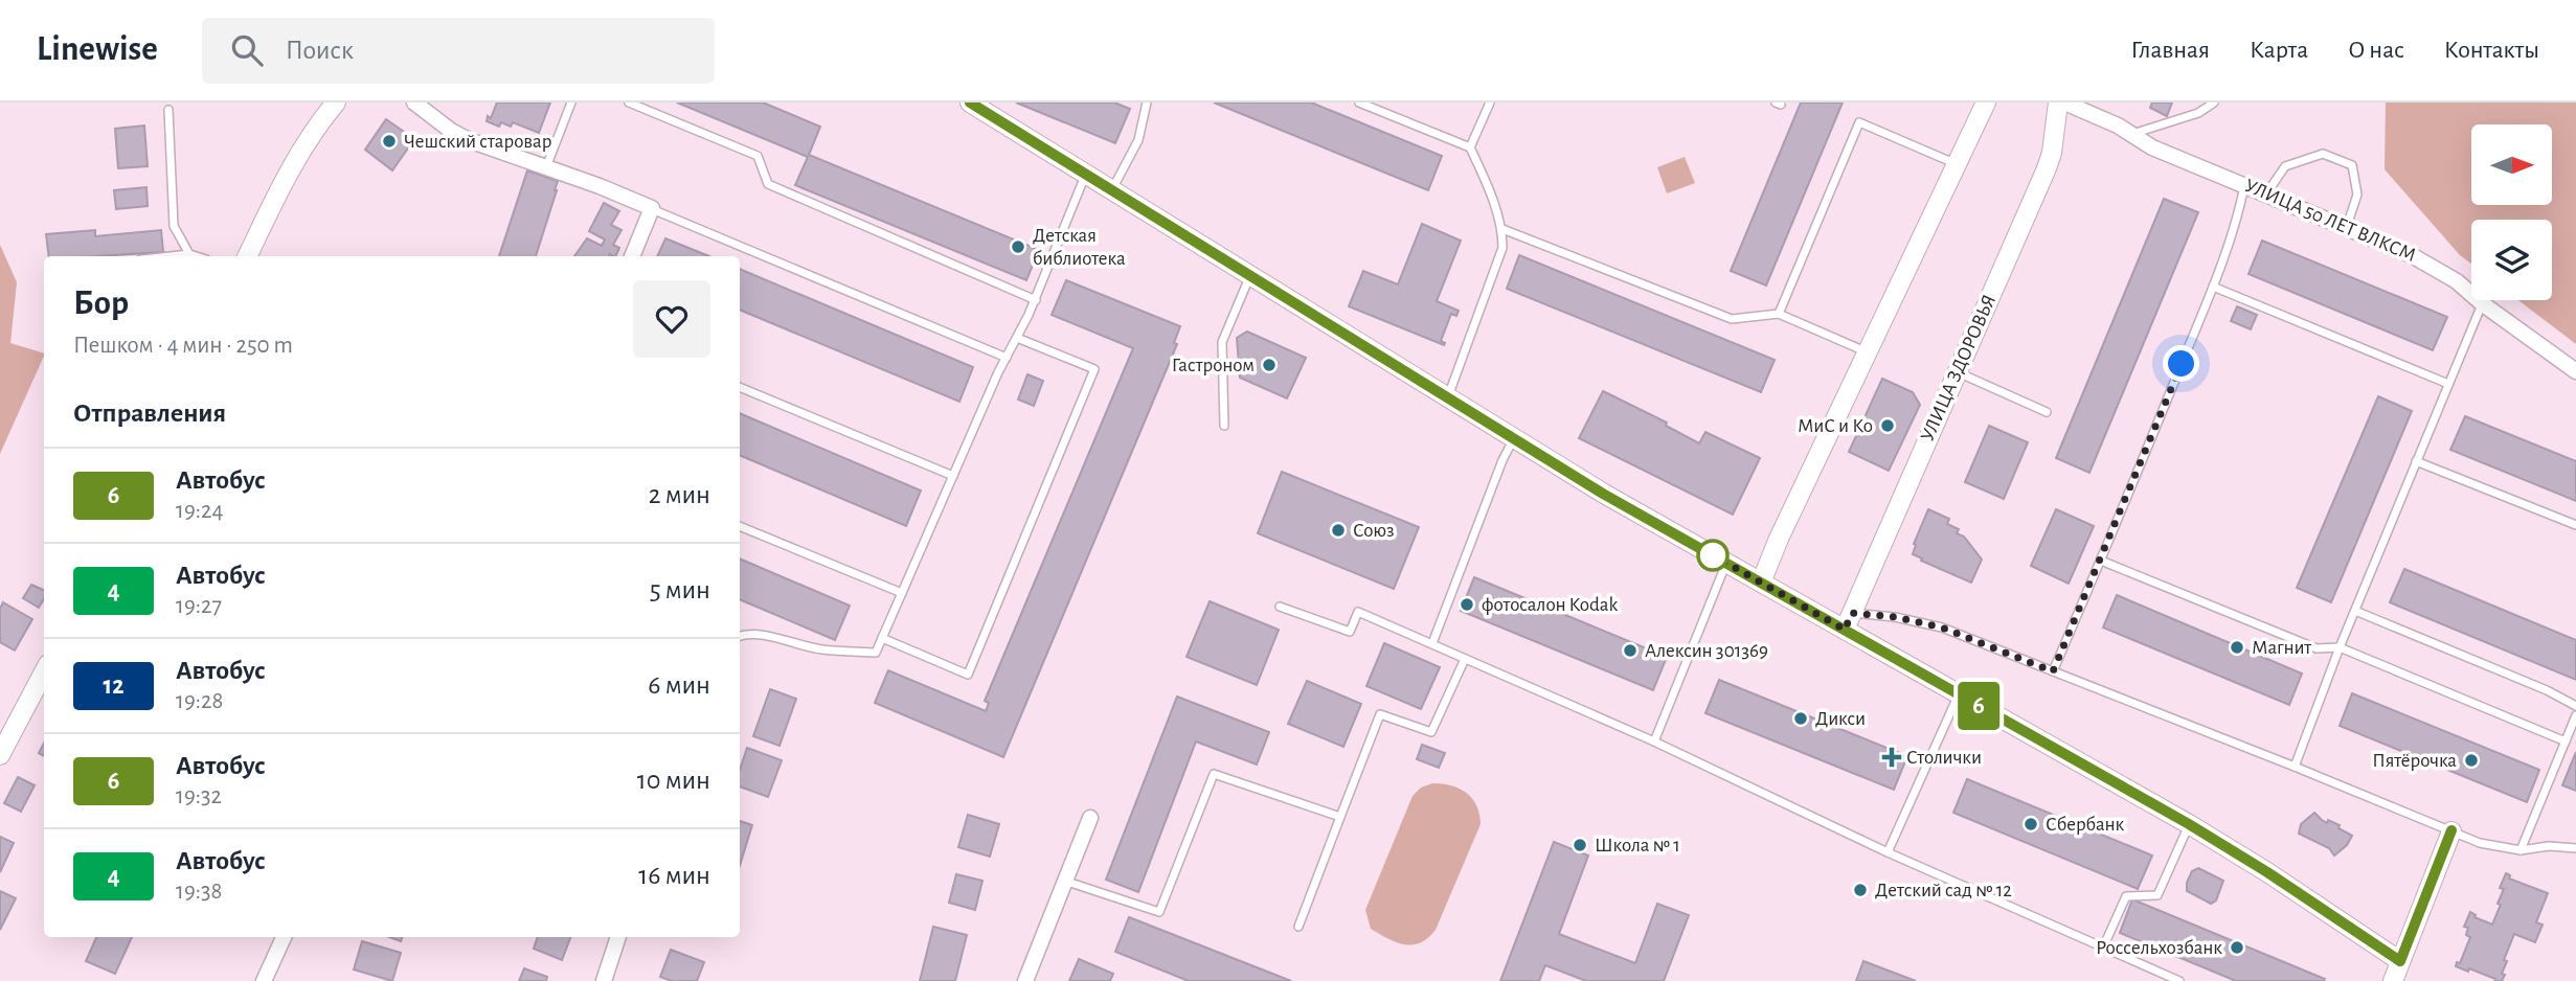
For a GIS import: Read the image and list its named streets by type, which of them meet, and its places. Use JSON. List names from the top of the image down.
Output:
{
  "streets": {
    "street": ["УЛИЦА 50 ЛЕТ ВЛКСМ", "УЛИЦА ЗДОРОВЬЯ"]
  },
  "places": {
    "other": [
      "Чешский старовар",
      "Детская библиотека",
      "Гастроном",
      "МиС и Ко",
      "Союз",
      "фотосалон Kodak",
      "Магнит",
      "Алексин 301369",
      "Дикси",
      "Пятёрочка",
      "Сбербанк",
      "Школа № 1",
      "Детский сад № 12",
      "Россельхозбанк"
    ],
    "health": ["Столички"]
  },
  "lines": ["bus line 6"],
  "north": "right",
  "page": {
    "header": "Linewise",
    "search": "Поиск",
    "nav": [
      "Главная",
      "Карта",
      "О нас",
      "Контакты"
    ],
    "on_map": "6",
    "heading": [
      ["Бор", "Пешком · 4 мин · 250 m"],
      "Отправления"
    ],
    "list": [
      {
        "mark": "6",
        "name": "Автобус",
        "note": "19:24",
        "value": "2 мин"
      },
      {
        "mark": "4",
        "name": "Автобус",
        "note": "19:27",
        "value": "5 мин"
      },
      {
        "mark": "12",
        "name": "Автобус",
        "note": "19:28",
        "value": "6 мин"
      },
      {
        "mark": "6",
        "name": "Автобус",
        "note": "19:32",
        "value": "10 мин"
      },
      {
        "mark": "4",
        "name": "Автобус",
        "note": "19:38",
        "value": "16 мин"
      }
    ]
  }
}
